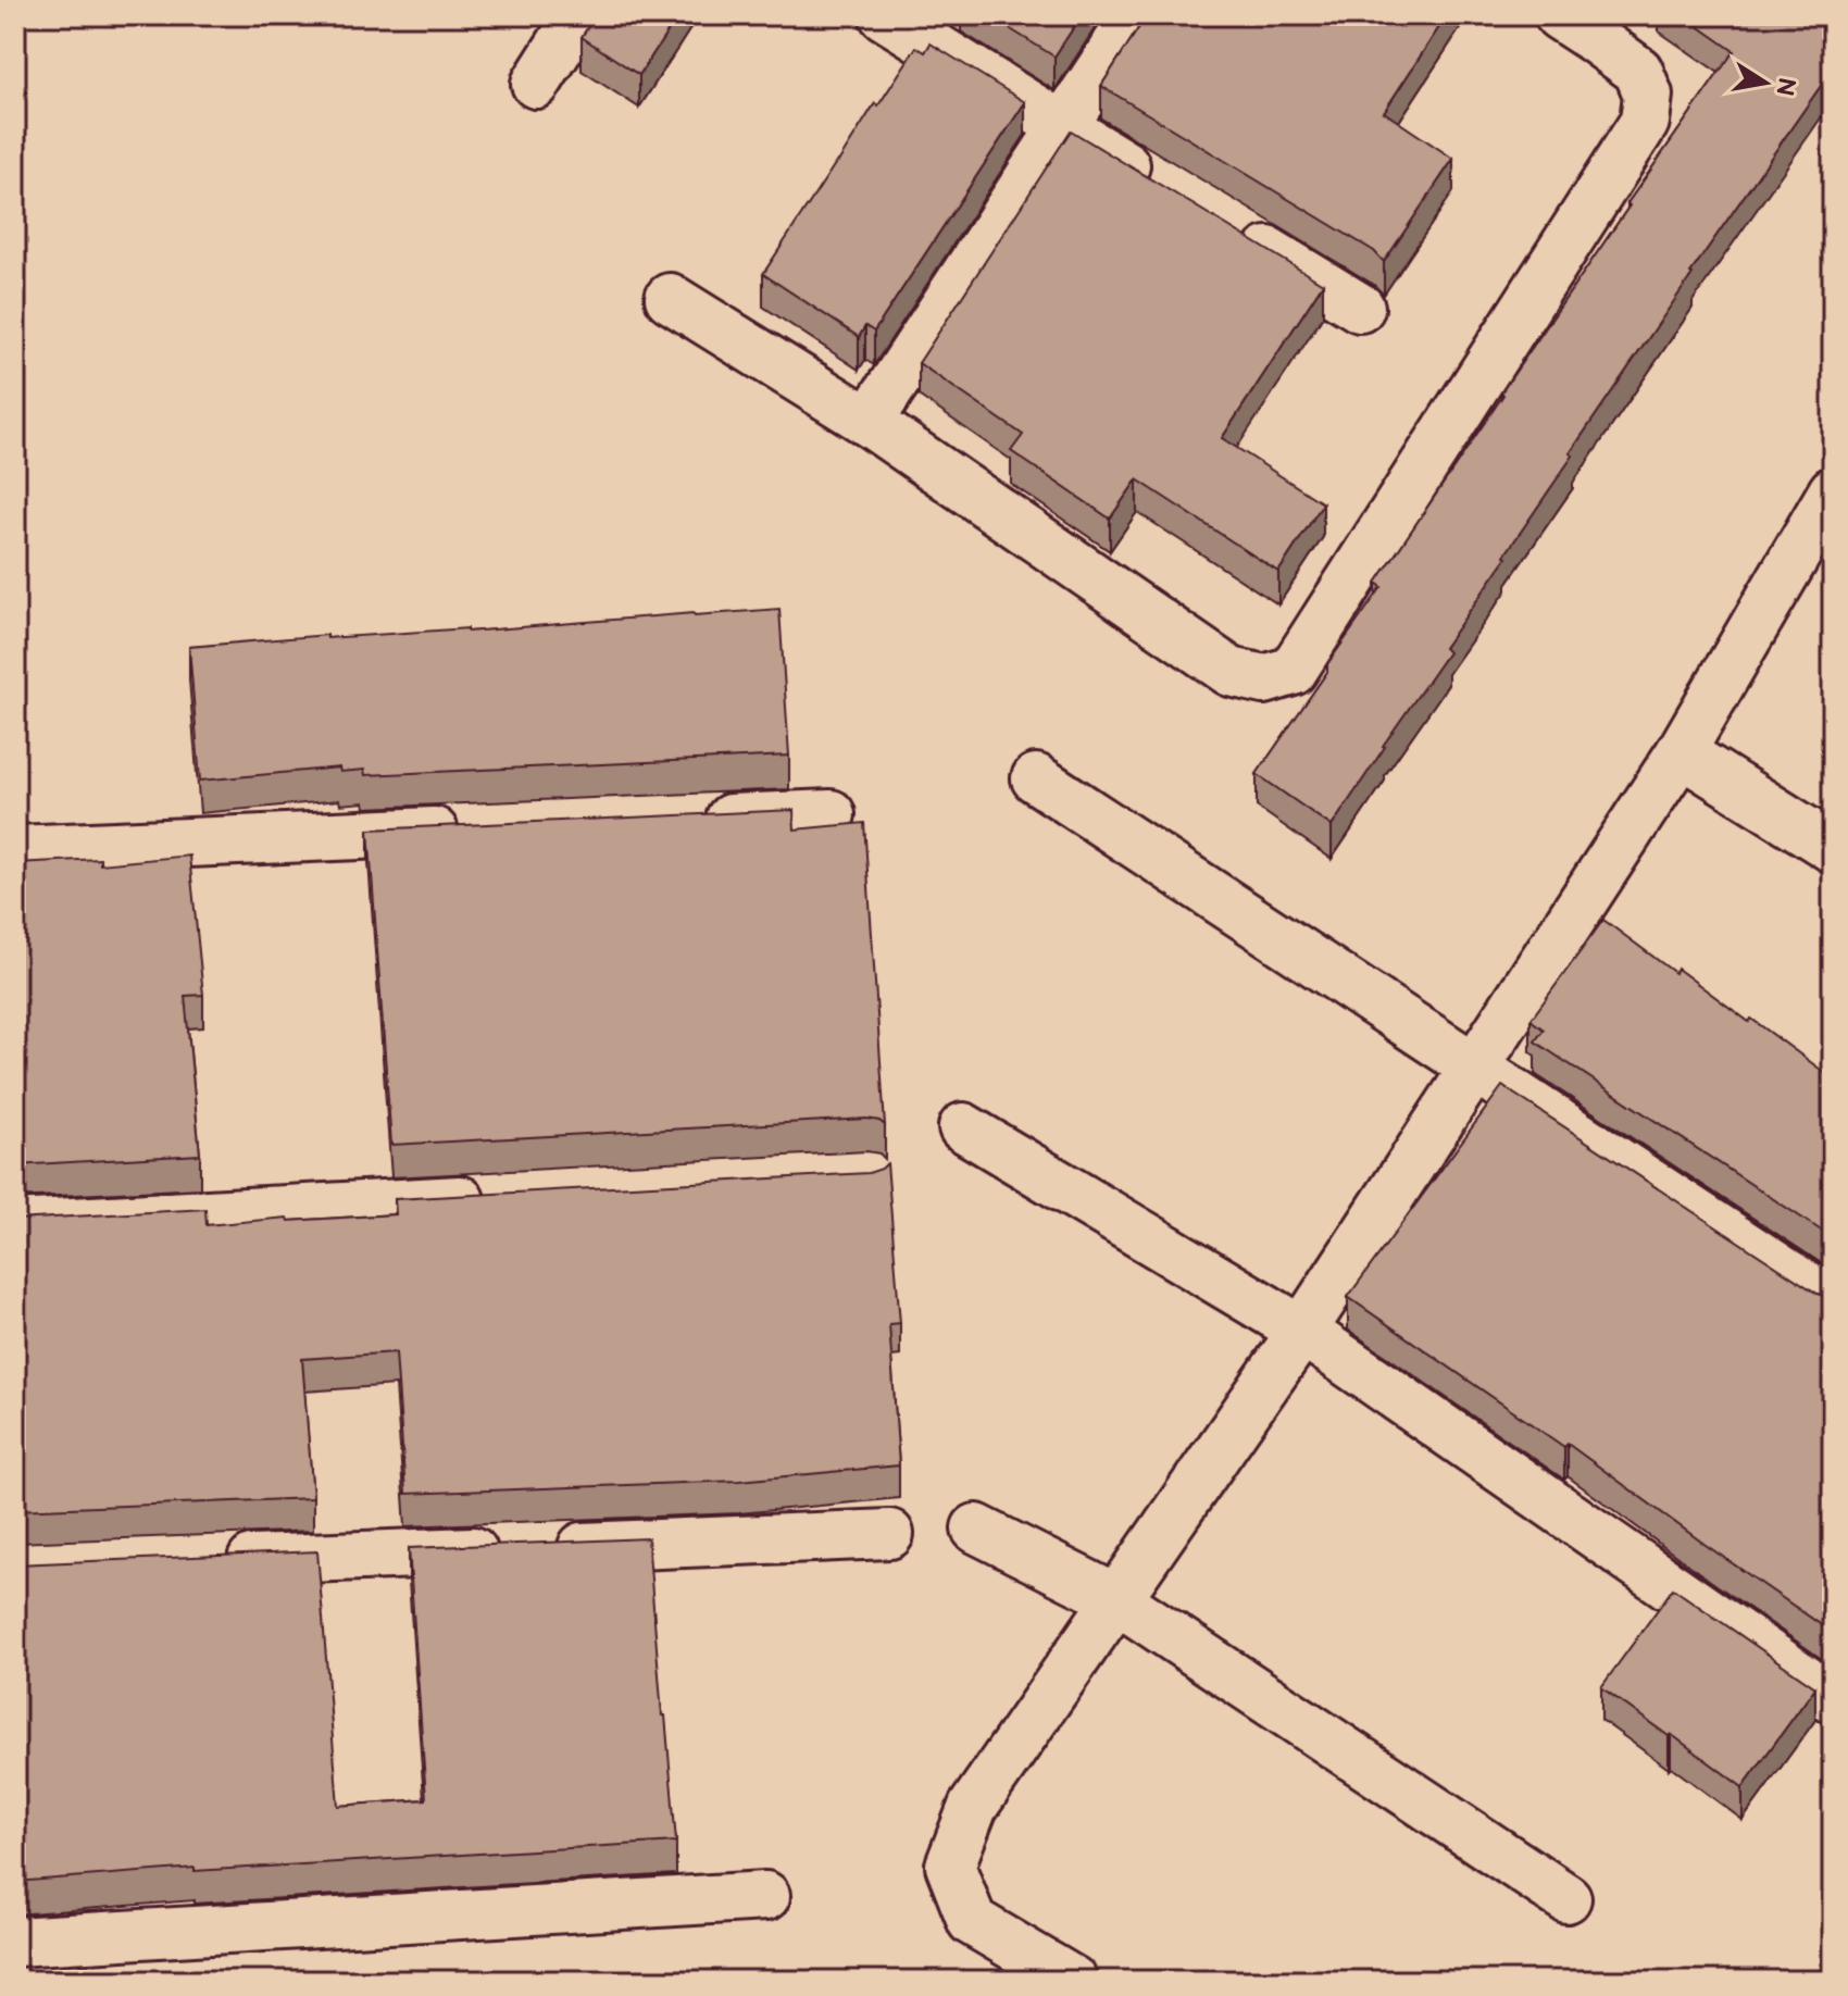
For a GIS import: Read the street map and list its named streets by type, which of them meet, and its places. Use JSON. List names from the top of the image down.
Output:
{
  "north": "right"
}
